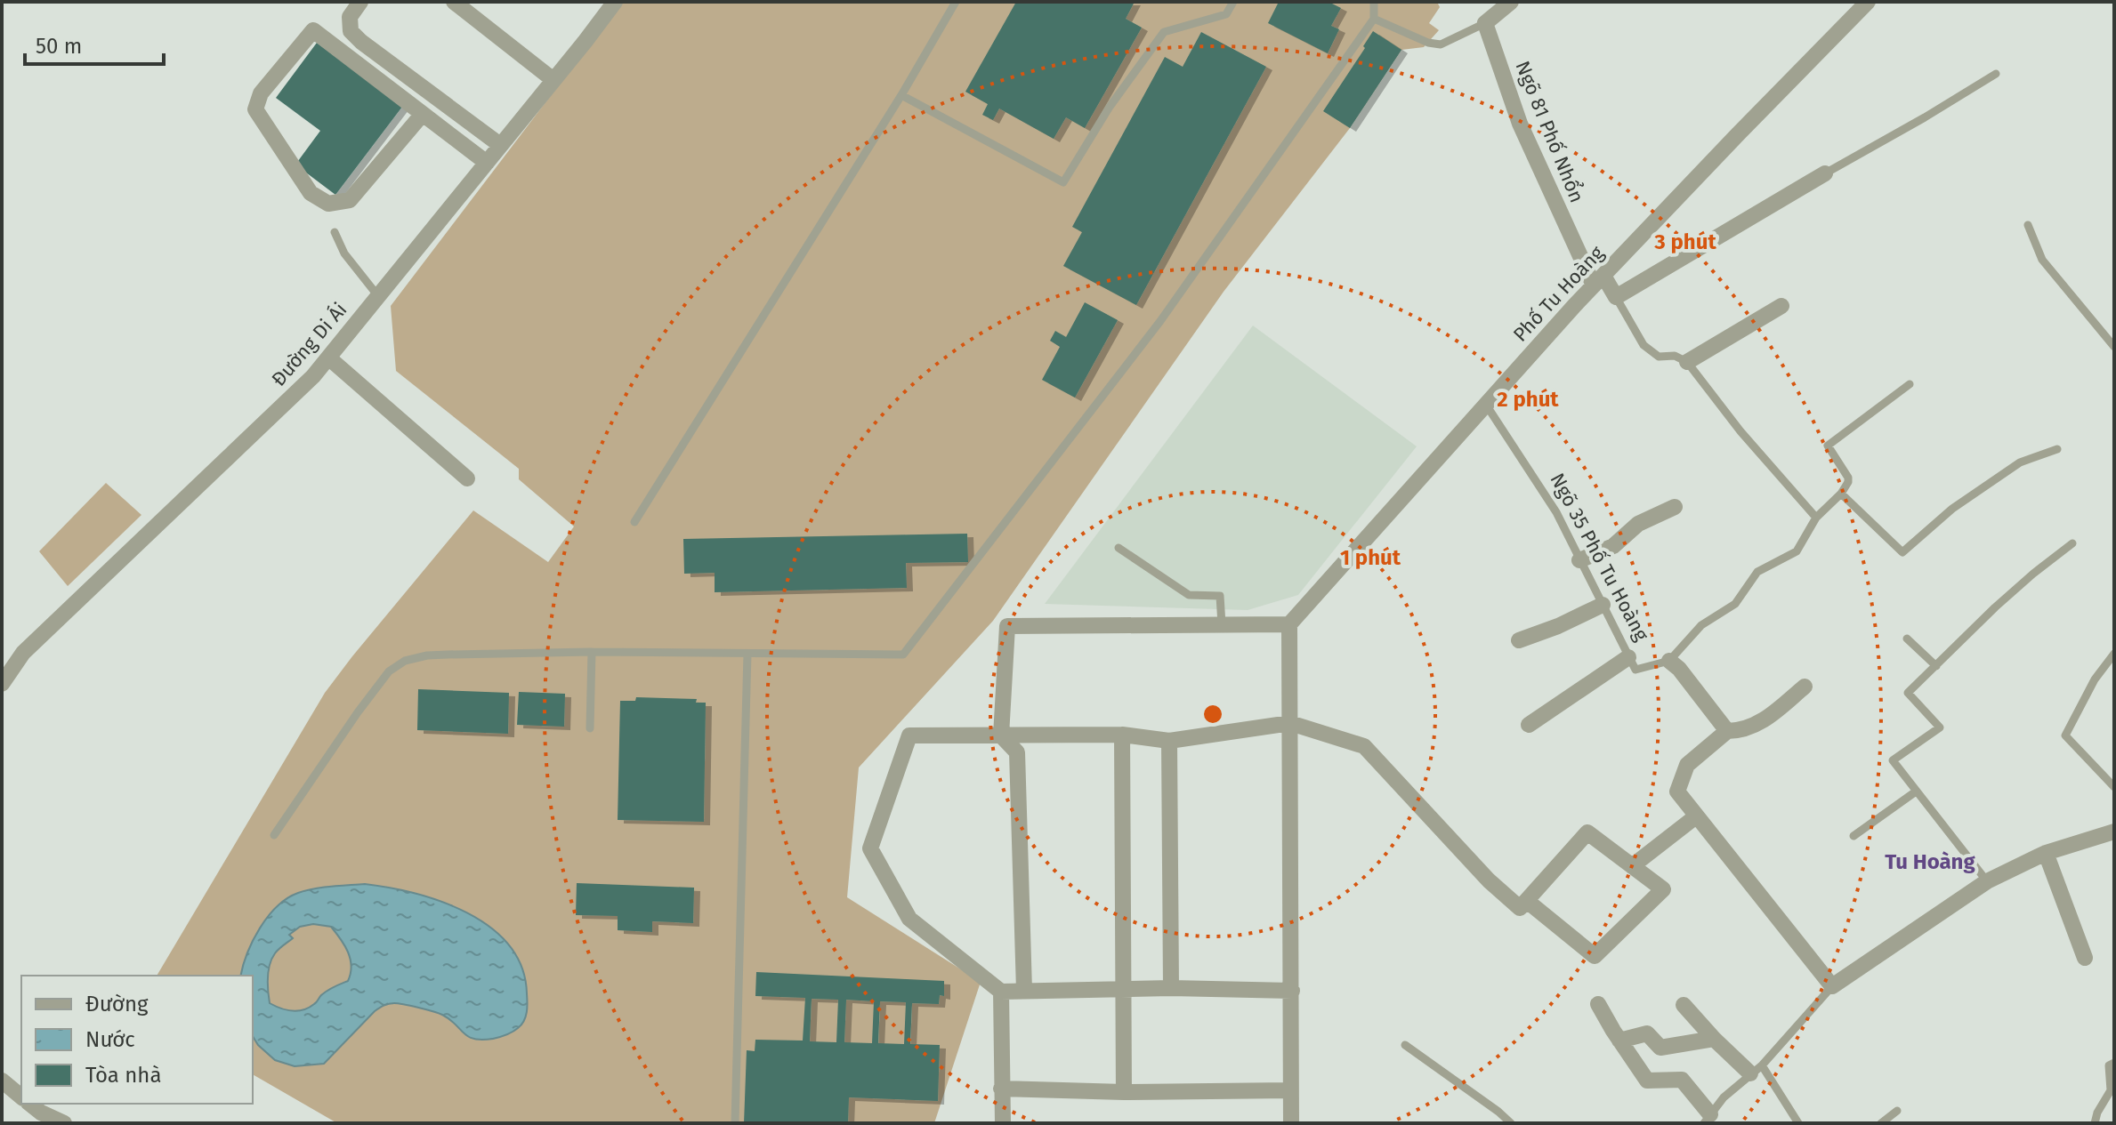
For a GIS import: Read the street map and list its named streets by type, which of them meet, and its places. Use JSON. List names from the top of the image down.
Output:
{
  "streets": {
    "street": ["Ngõ 81 Phố Nhổn", "Phố Tu Hoàng", "Đường Di Ái"],
    "lane": ["Ngõ 35 Phố Tu Hoàng"]
  },
  "crossings": [
    ["Ngõ 81 Phố Nhổn", "Phố Tu Hoàng"],
    ["Phố Tu Hoàng", "Ngõ 35 Phố Tu Hoàng"]
  ],
  "districts": ["Tu Hoàng"],
  "legend": ["Đường", "Nước", "Tòa nhà"],
  "scale_bar": "50 m",
  "rings": ["3 phút", "2 phút", "1 phút"]
}
